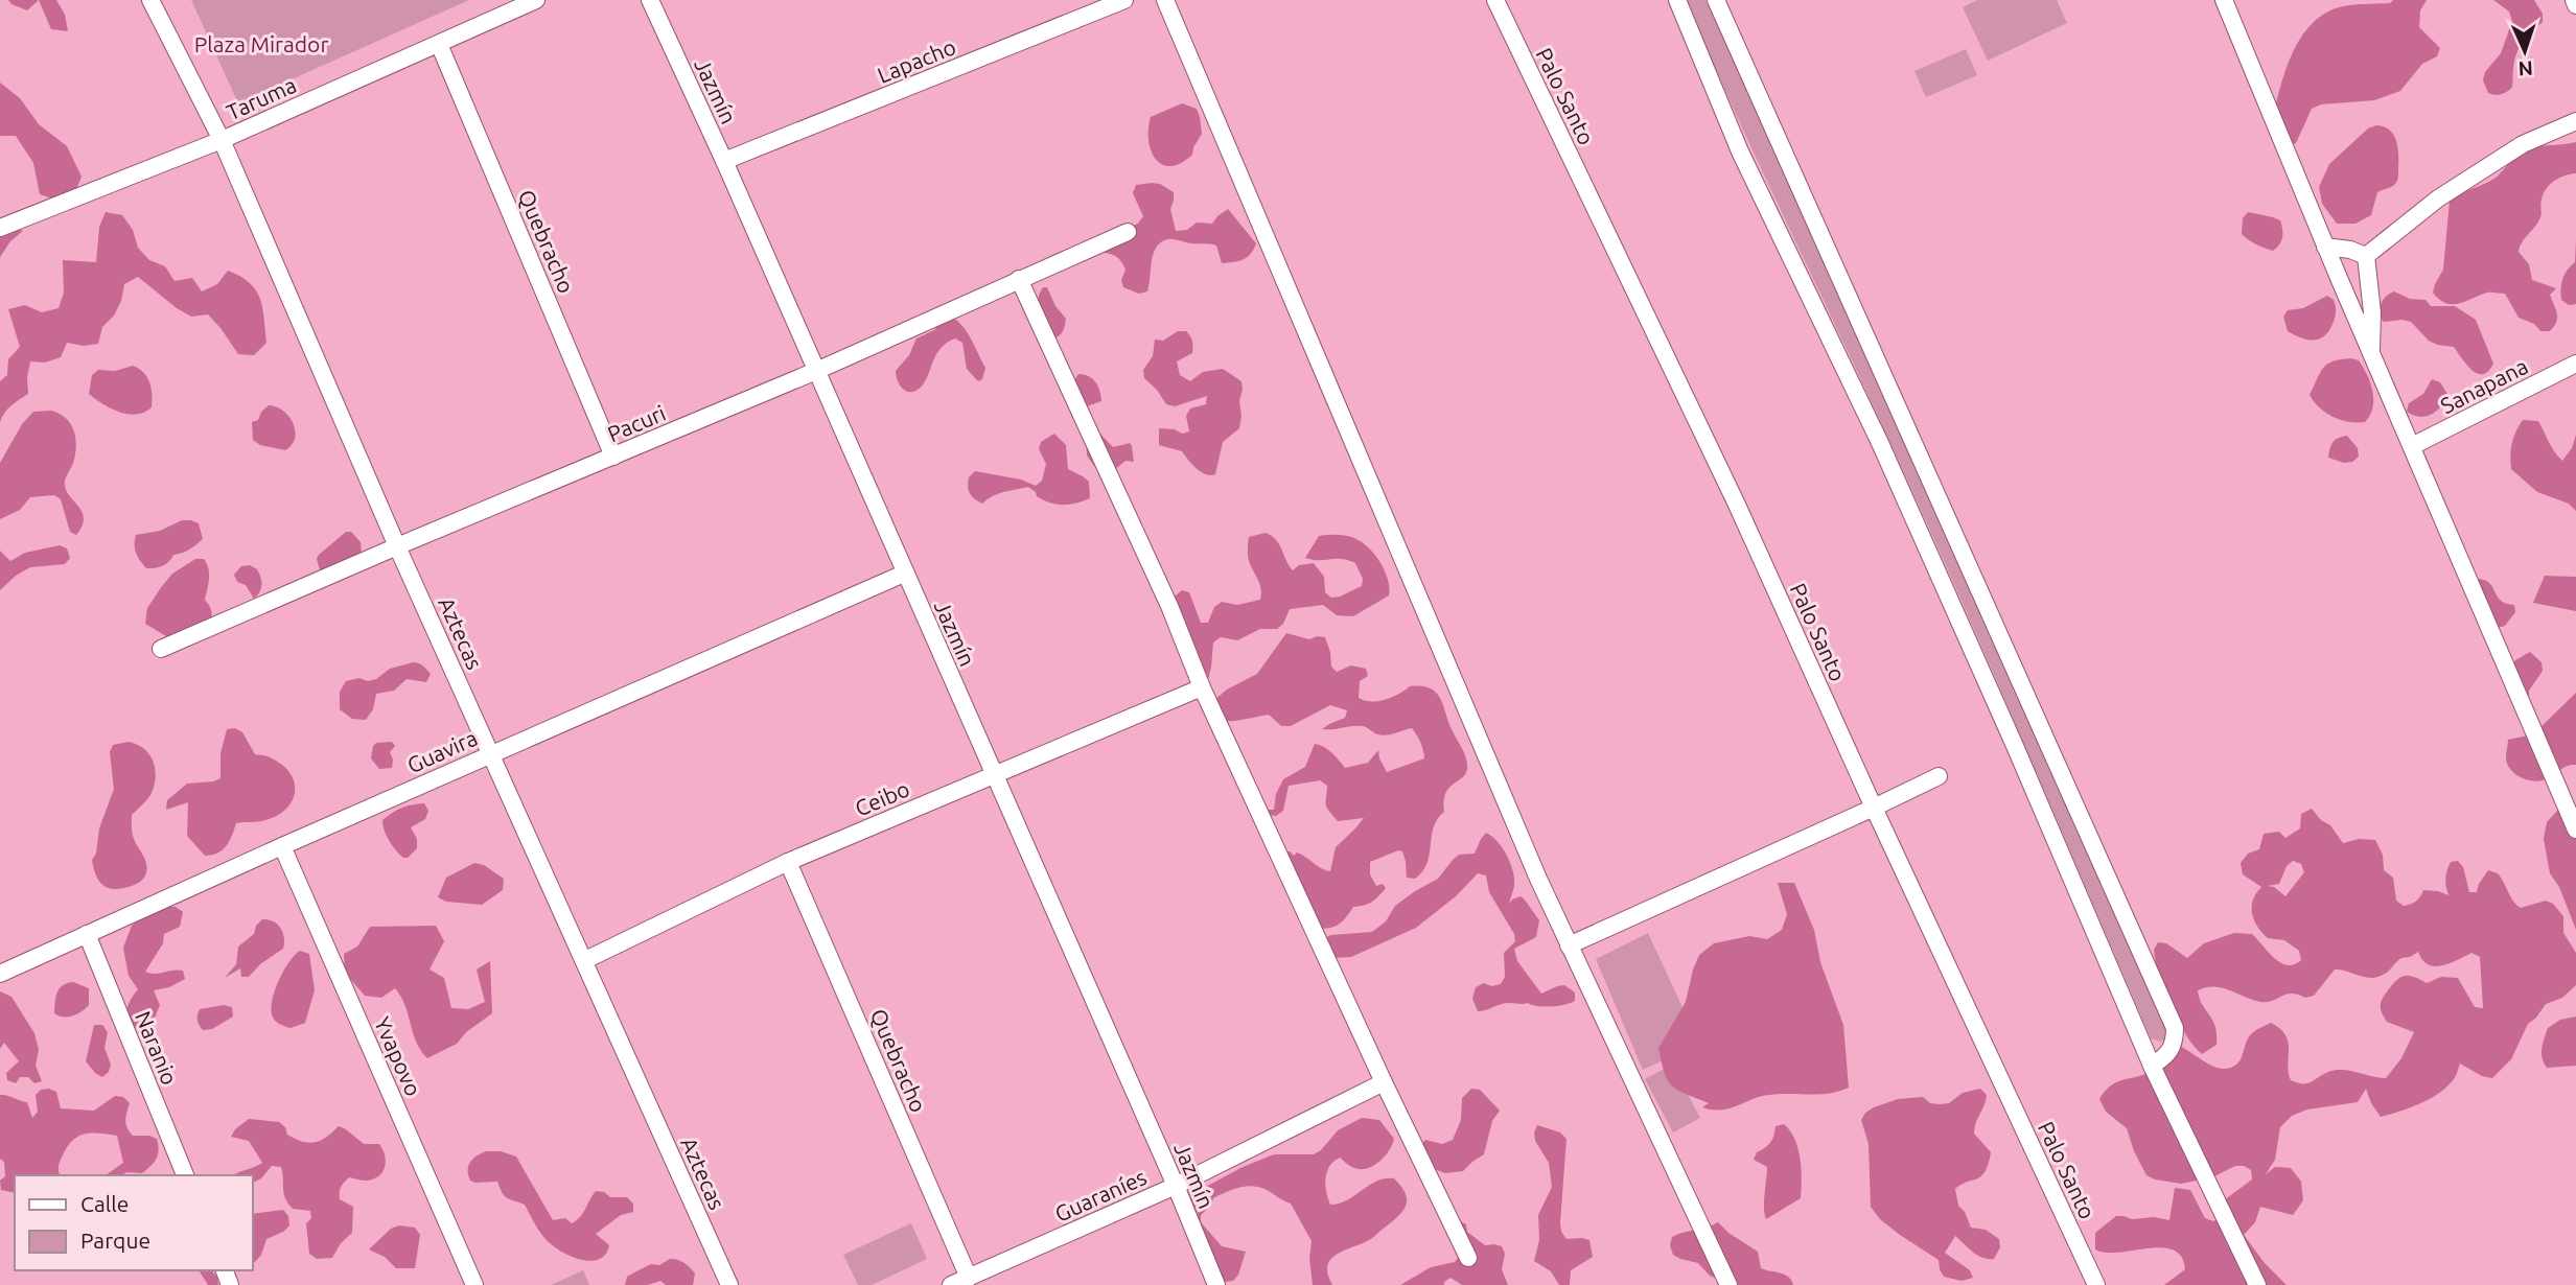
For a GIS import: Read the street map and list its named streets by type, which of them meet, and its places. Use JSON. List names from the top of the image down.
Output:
{
  "streets": {
    "street": [
      "Lapacho",
      "Jazmín",
      "Palo Santo",
      "Taruma",
      "Quebracho",
      "Sanapana",
      "Pacuri",
      "Aztecas",
      "Guavira",
      "Ceibo",
      "Naranio",
      "Yvapovo",
      "Guaraníes"
    ]
  },
  "crossings": [
    ["Lapacho", "Jazmín"],
    ["Jazmín", "Pacuri"],
    ["Jazmín", "Guavira"],
    ["Jazmín", "Ceibo"],
    ["Jazmín", "Guaraníes"],
    ["Taruma", "Quebracho"],
    ["Taruma", "Aztecas"],
    ["Quebracho", "Pacuri"],
    ["Quebracho", "Ceibo"],
    ["Quebracho", "Guaraníes"],
    ["Pacuri", "Aztecas"],
    ["Aztecas", "Guavira"],
    ["Aztecas", "Ceibo"],
    ["Guavira", "Naranio"],
    ["Guavira", "Yvapovo"]
  ],
  "parks": ["Plaza Mirador"],
  "legend": ["Calle", "Parque"],
  "north": "bottom"
}
